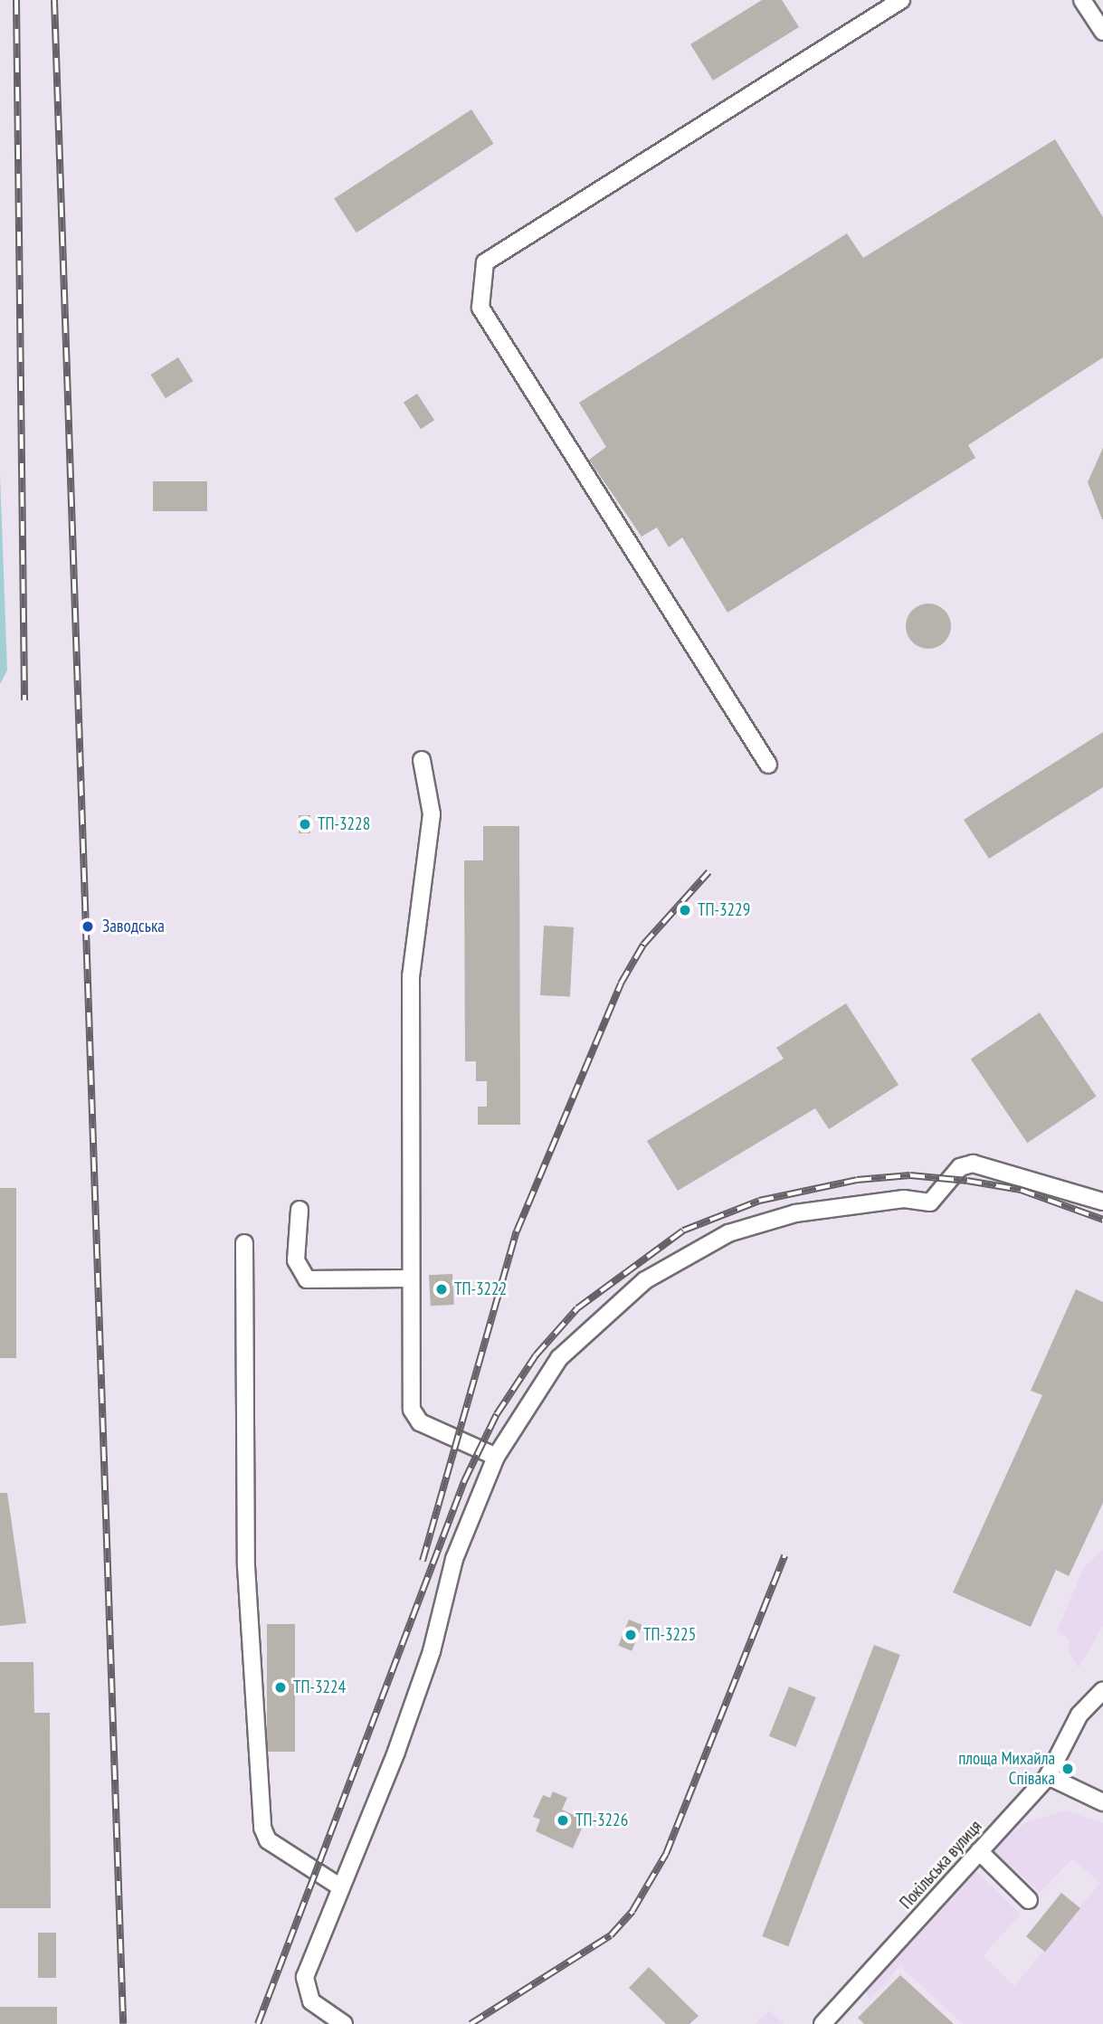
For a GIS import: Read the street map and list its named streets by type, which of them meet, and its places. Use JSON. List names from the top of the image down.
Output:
{
  "streets": {
    "street": ["Покільська вулиця"]
  },
  "places": [
    "ТП-3228",
    "ТП-3229",
    "Заводська",
    "ТП-3222",
    "ТП-3225",
    "ТП-3224",
    "площа Михайла Співака",
    "ТП-3226"
  ]
}
